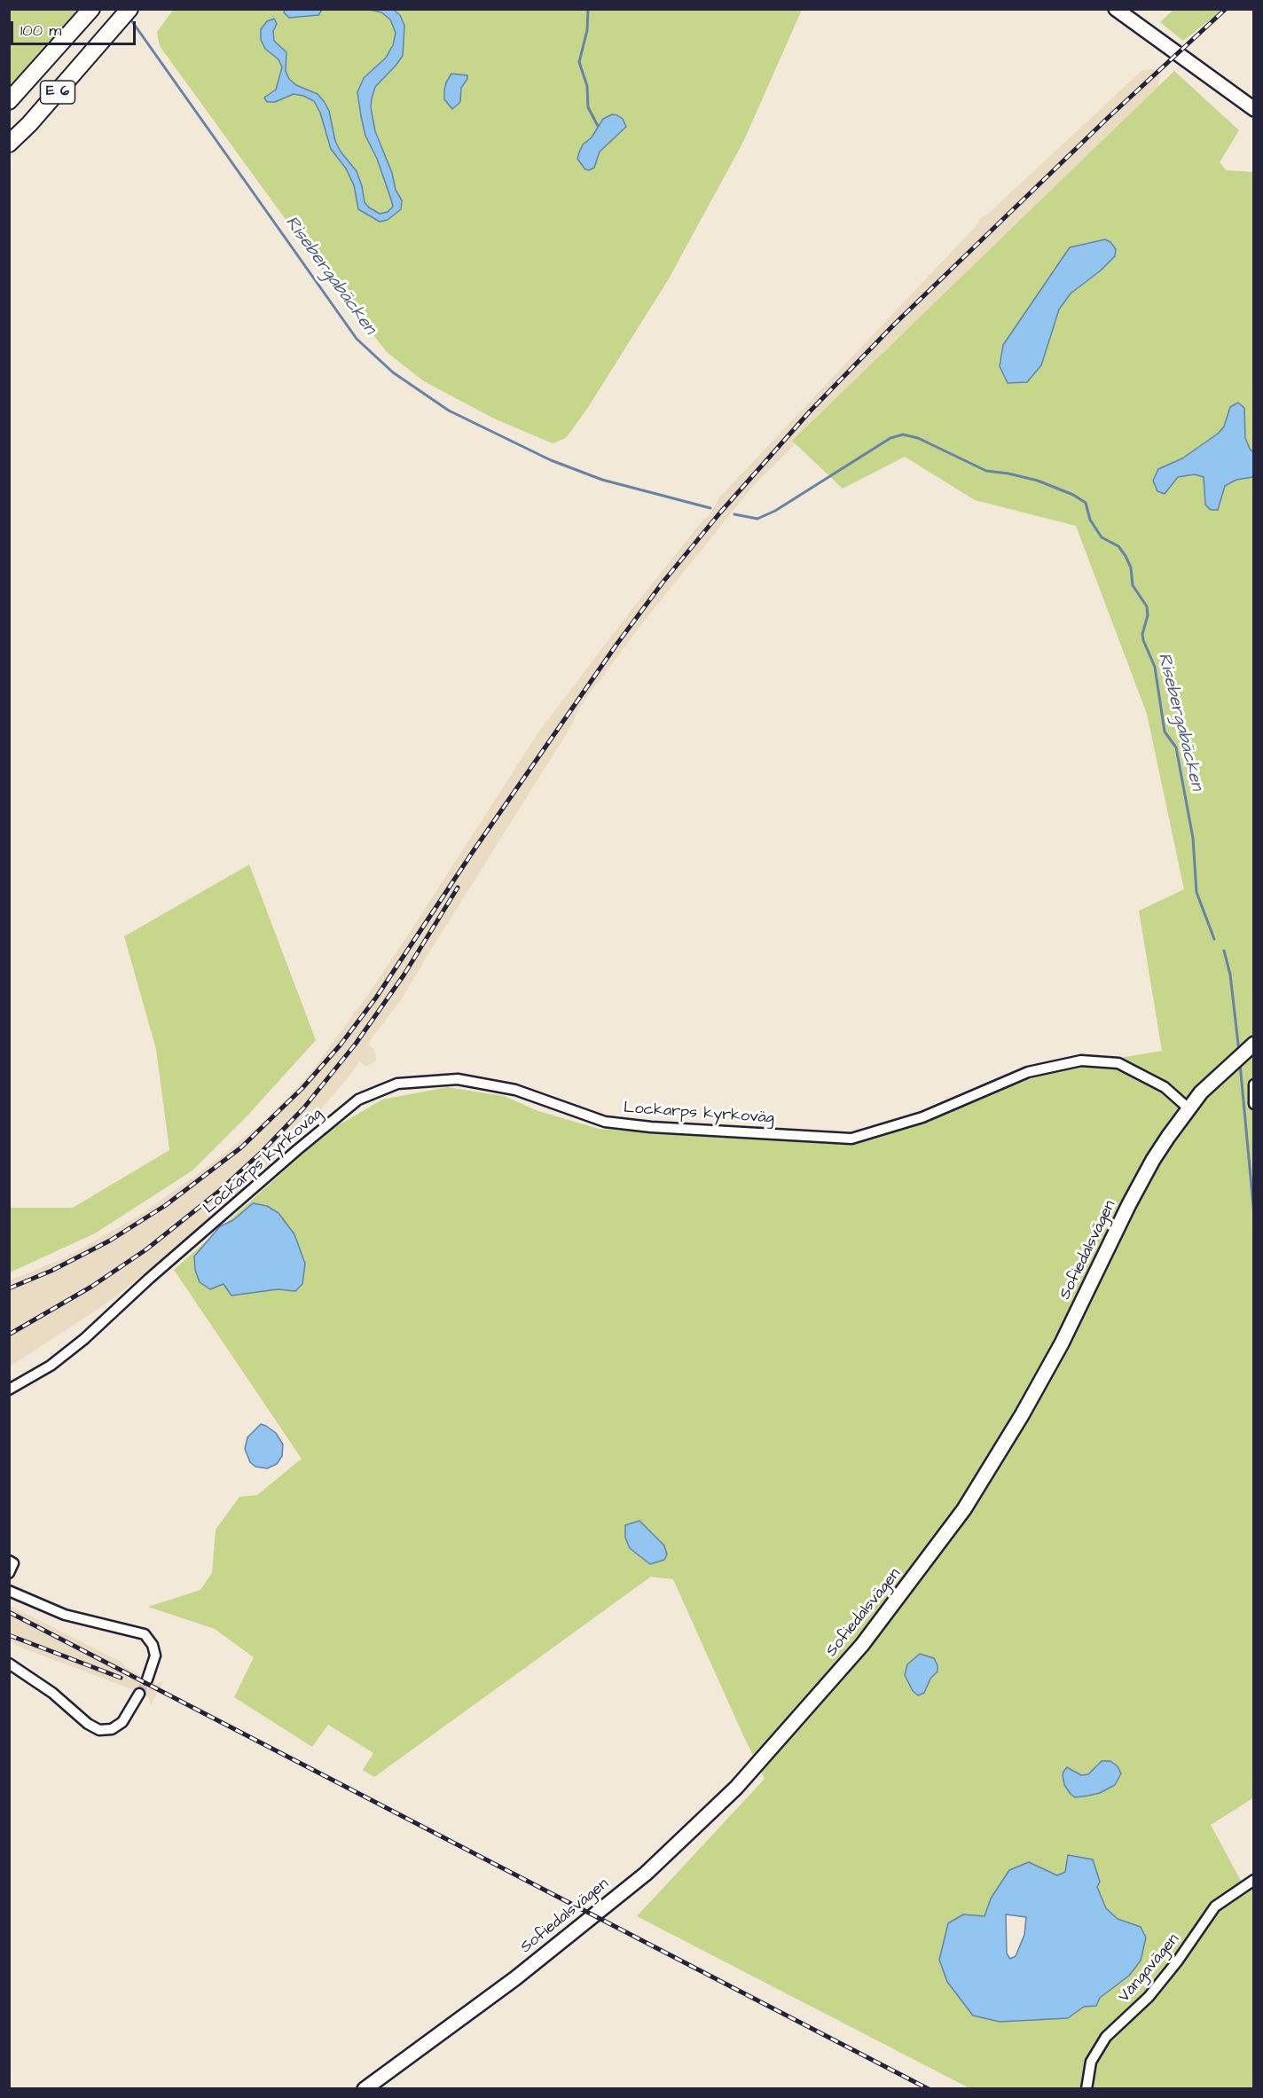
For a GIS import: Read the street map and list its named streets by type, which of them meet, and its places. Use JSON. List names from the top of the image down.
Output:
{
  "streets": {
    "highway": ["E 6"],
    "main road": ["Sofiedalsvägen"],
    "street": ["Lockarps kyrkoväg", "Vångavägen"]
  },
  "crossings": [
    ["Lockarps kyrkoväg", "Sofiedalsvägen"]
  ],
  "water": ["Risebergabäcken"],
  "scale_bar": "100 m"
}
